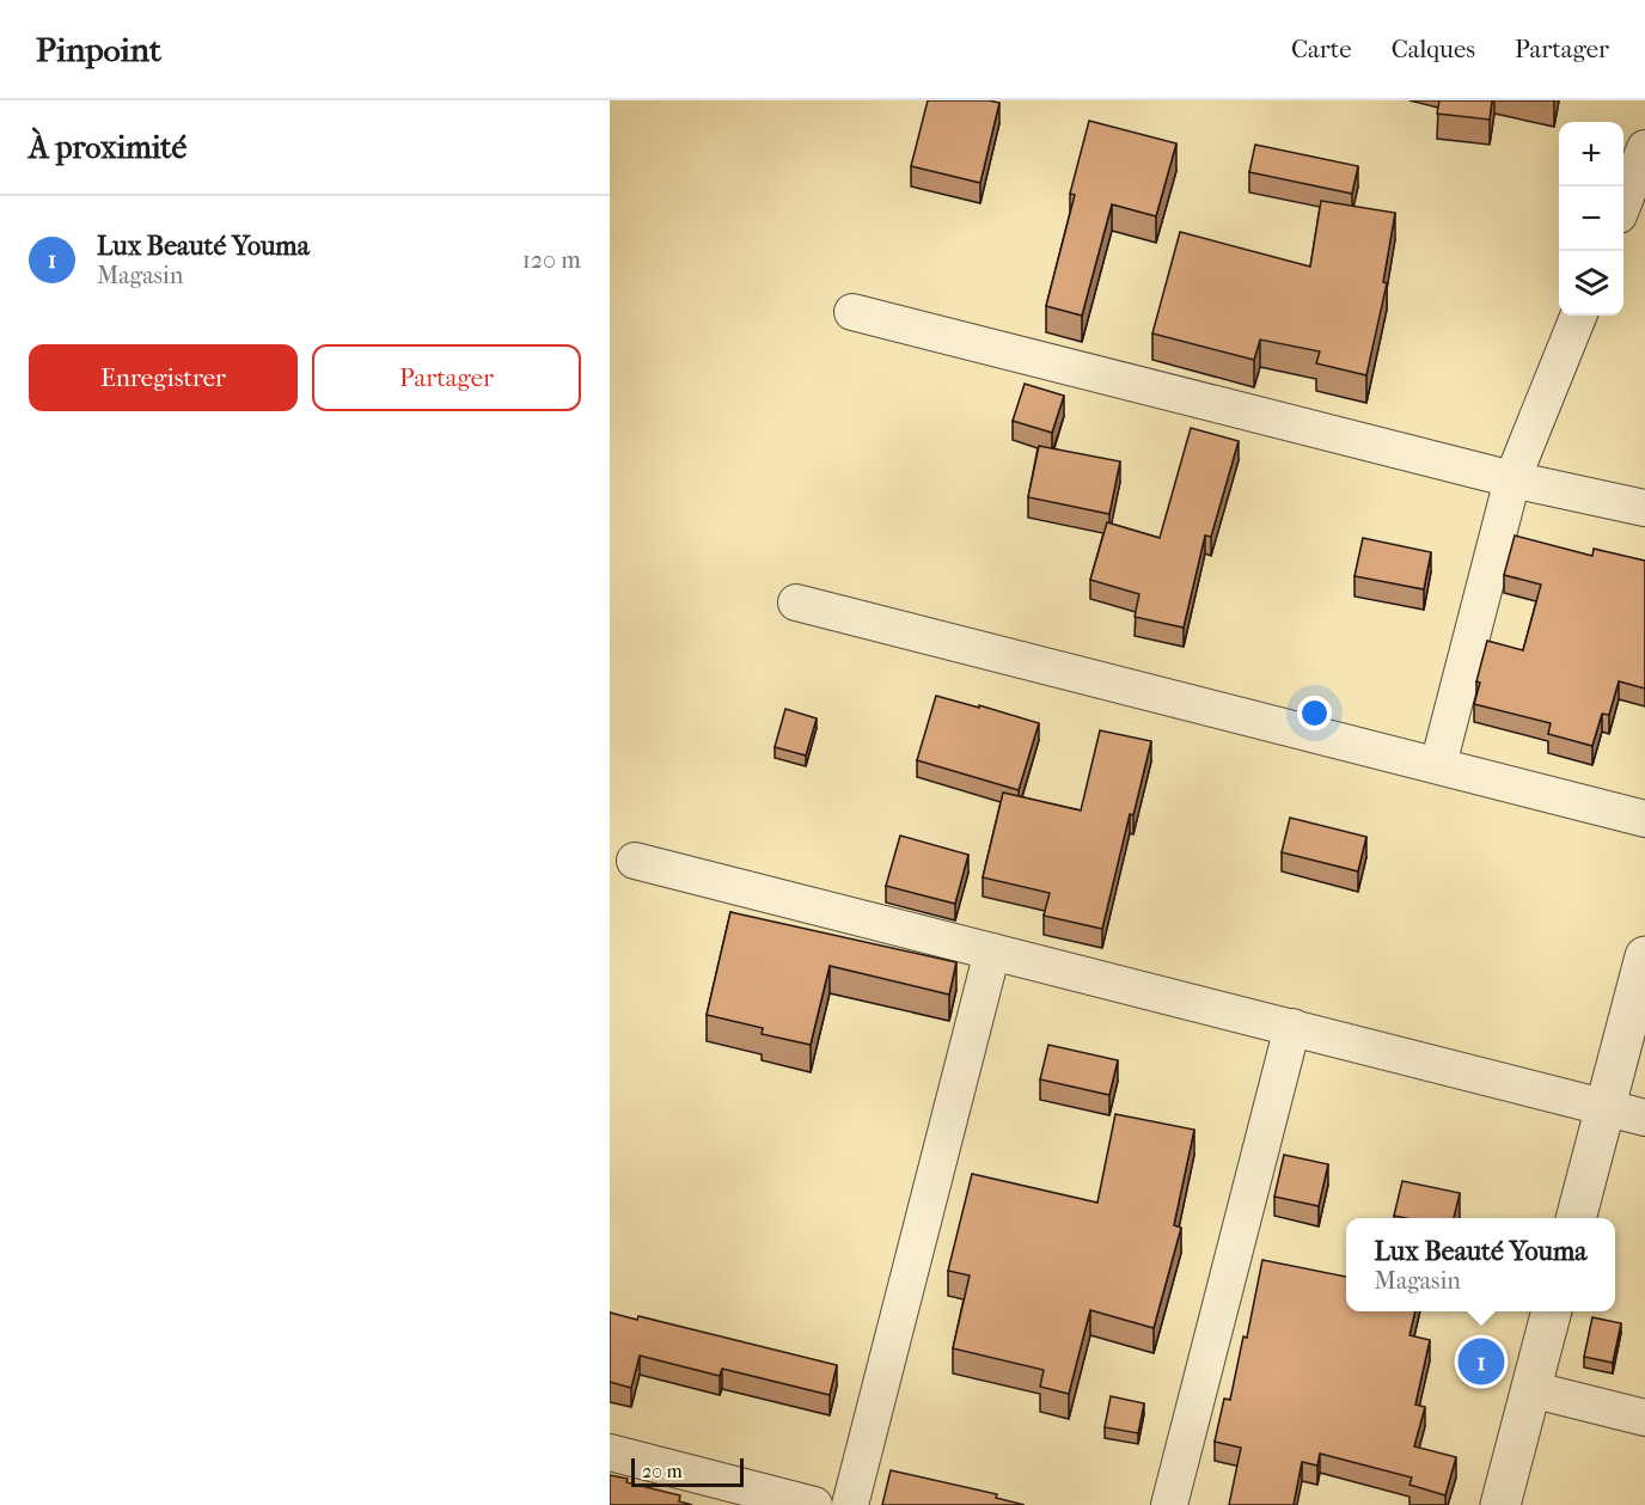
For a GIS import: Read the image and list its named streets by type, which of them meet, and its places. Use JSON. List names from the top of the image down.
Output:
{
  "scale_bar": "20 m",
  "page": {
    "header": "Pinpoint",
    "nav": ["Carte", "Calques", "Partager"],
    "heading": "À proximité",
    "map_buttons": ["+", "−"],
    "list": [
      {
        "mark": "1",
        "name": "Lux Beauté Youma",
        "note": "Magasin",
        "value": "120 m"
      }
    ],
    "buttons": ["Enregistrer", "Partager"],
    "popup": ["Lux Beauté Youma", "Magasin"],
    "pins": "1",
    "scale": "20 m"
  }
}
